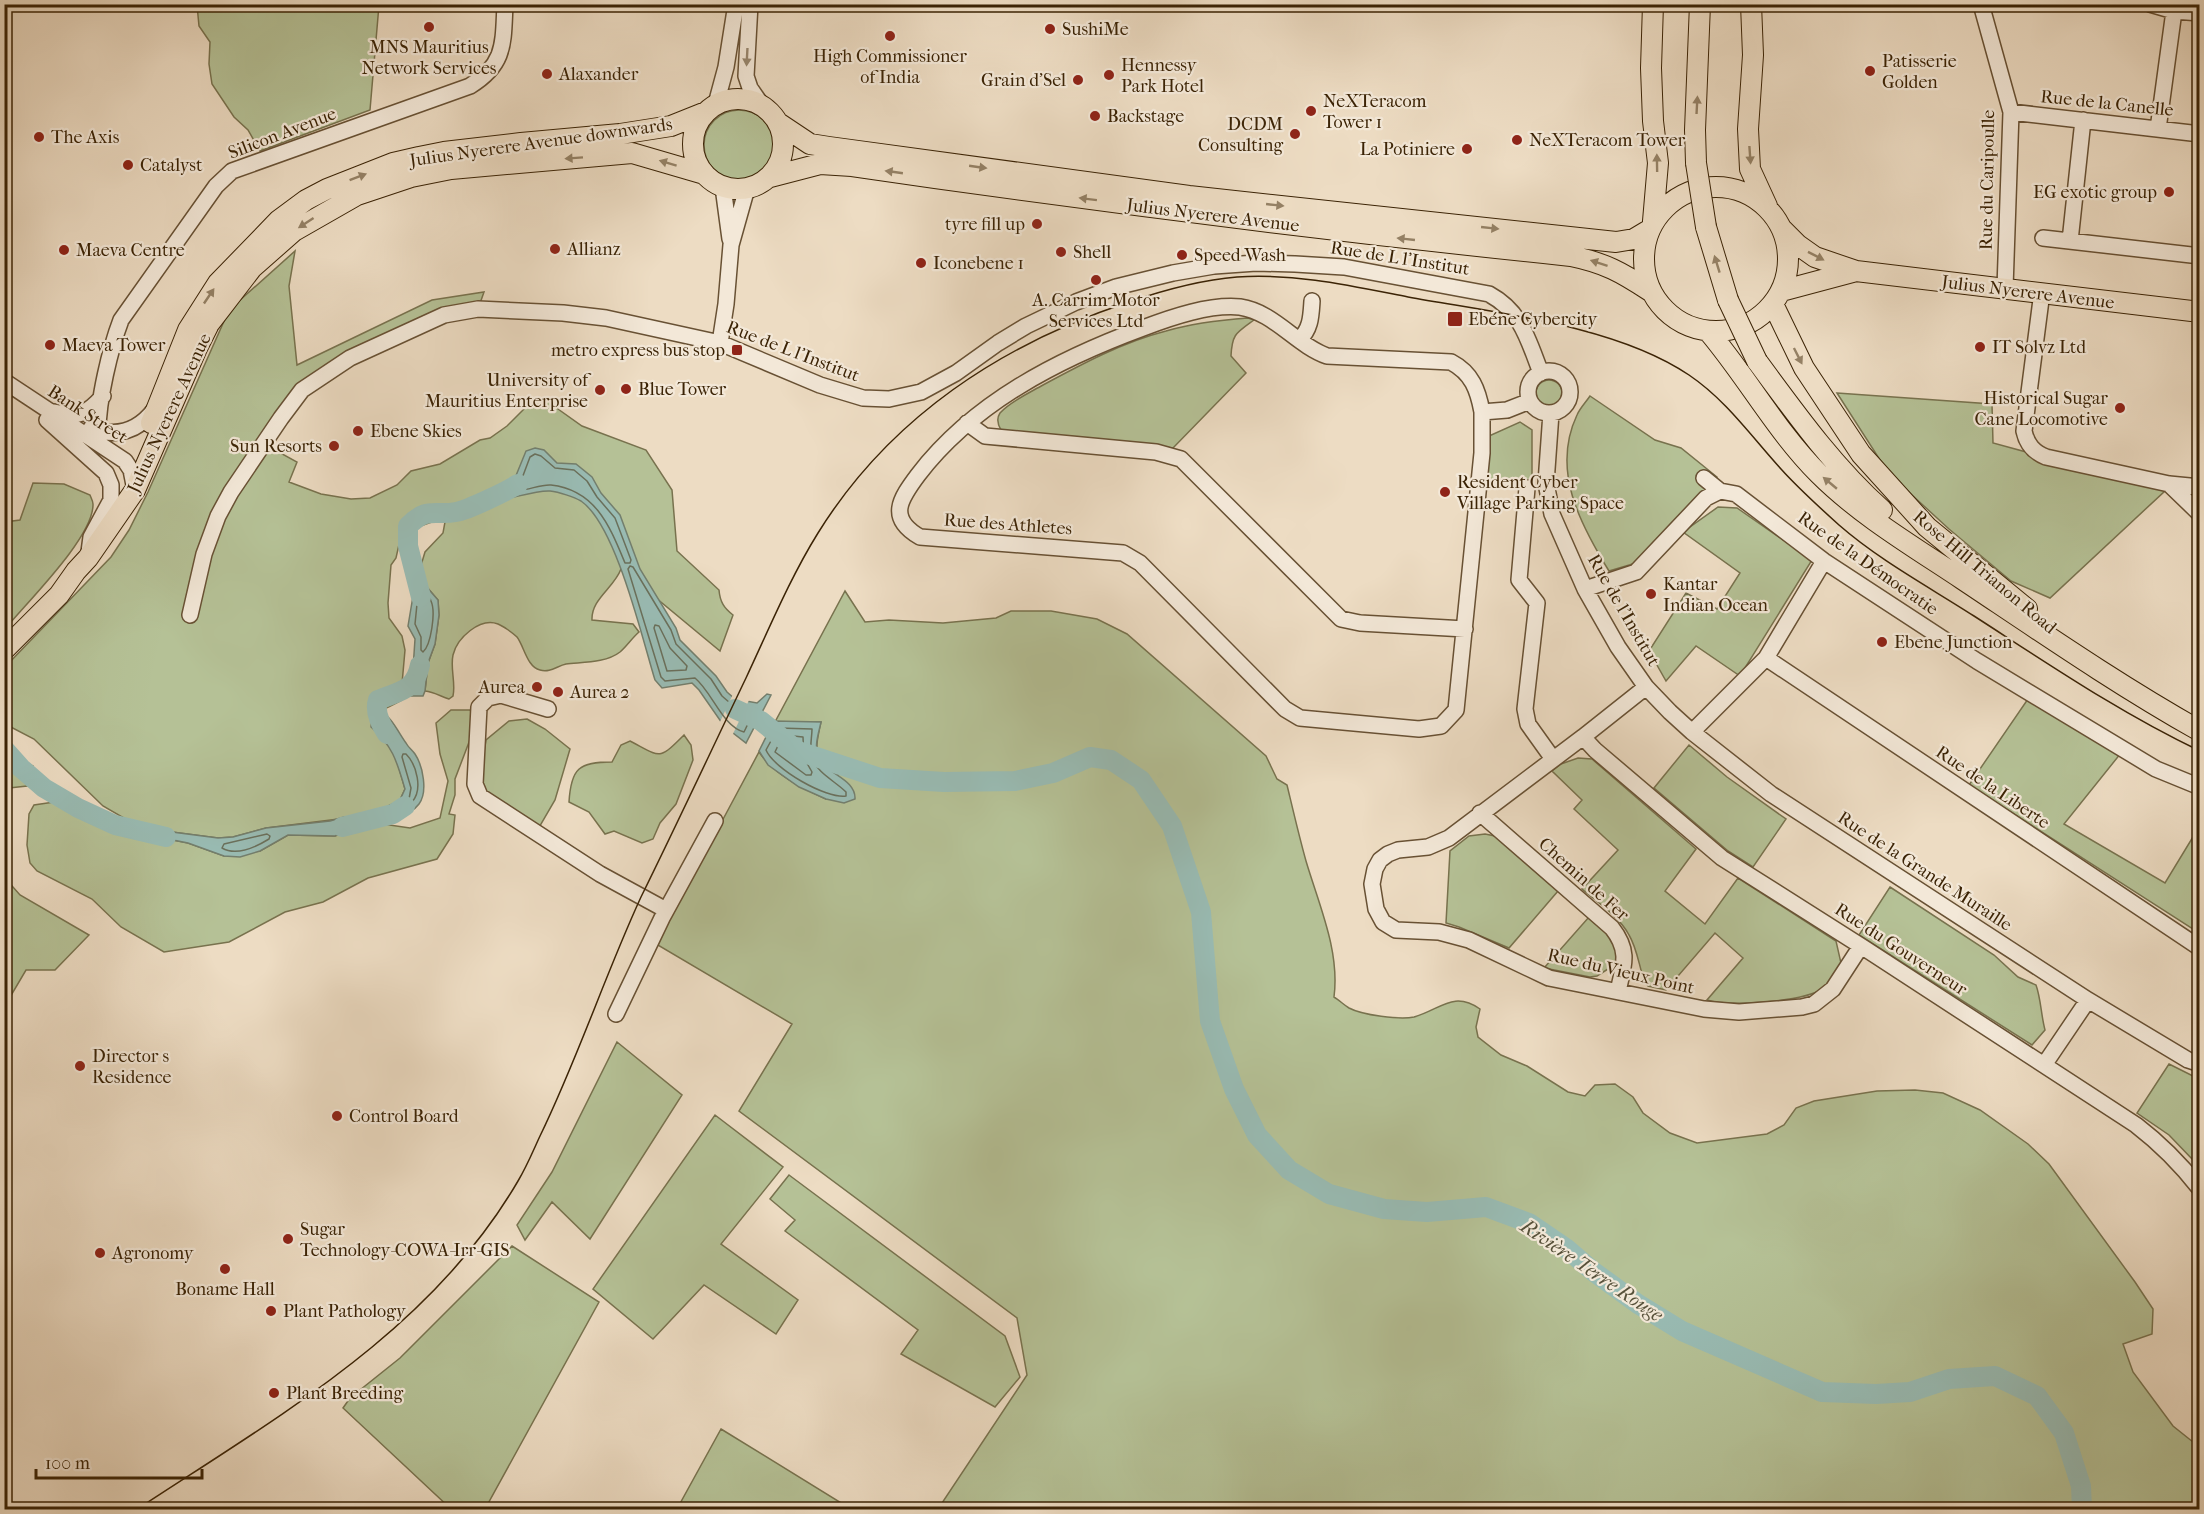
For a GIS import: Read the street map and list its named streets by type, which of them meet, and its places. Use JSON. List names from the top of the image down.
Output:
{
  "streets": {
    "main road": ["Julius Nyerere Avenue downwards", "Julius Nyerere Avenue", "Rose Hill Trianon Road"],
    "street": [
      "Rue de la Canelle",
      "Silicon Avenue",
      "Rue du Caripoulle",
      "Rue de L l'Institut",
      "Bank Street",
      "Rue des Athletes",
      "Rue de la Démocratie",
      "Rue de l'Institut",
      "Rue de la Liberte",
      "Rue de la Grande Muraille",
      "Chemin de Fer",
      "Rue du Gouverneur",
      "Rue du Vieux Point"
    ]
  },
  "crossings": [
    ["Rue de la Canelle", "Rue du Caripoulle"],
    ["Julius Nyerere Avenue downwards", "Julius Nyerere Avenue"],
    ["Rue du Caripoulle", "Julius Nyerere Avenue"],
    ["Julius Nyerere Avenue", "Bank Street"],
    ["Julius Nyerere Avenue", "Rose Hill Trianon Road"],
    ["Rue de L l'Institut", "Rue de l'Institut"],
    ["Rue de l'Institut", "Rue de la Grande Muraille"],
    ["Rue de l'Institut", "Rue du Vieux Point"],
    ["Rue de la Grande Muraille", "Rue du Vieux Point"],
    ["Chemin de Fer", "Rue du Vieux Point"],
    ["Rue du Gouverneur", "Rue du Vieux Point"]
  ],
  "one_way": ["Julius Nyerere Avenue downwards"],
  "water": ["Rivière Terre Rouge"],
  "places": {
    "other": [
      "MNS Mauritius Network Services",
      "SushiMe",
      "High Commissioner of India",
      "Patisserie Golden",
      "Alaxander",
      "Hennessy Park Hotel",
      "Grain d'Sel",
      "NeXTeracom Tower 1",
      "Backstage",
      "DCDM Consulting",
      "The Axis",
      "NeXTeracom Tower",
      "La Potiniere",
      "Catalyst",
      "EG exotic group",
      "tyre fill up",
      "Allianz",
      "Maeva Centre",
      "Shell",
      "Speed Wash",
      "Iconebene 1",
      "A. Carrim Motor Services Ltd",
      "Maeva Tower",
      "IT Solvz Ltd",
      "Blue Tower",
      "University of Mauritius Enterprise",
      "Historical Sugar Cane Locomotive",
      "Ebene Skies",
      "Sun Resorts",
      "Resident Cyber Village Parking Space",
      "Kantar Indian Ocean",
      "Ebene Junction",
      "Aurea",
      "Aurea 2",
      "Director s Residence",
      "Control Board",
      "Sugar Technology-COWA-Irr-GIS",
      "Agronomy",
      "Boname Hall",
      "Plant Pathology",
      "Plant Breeding"
    ],
    "transit": ["Ebéne Cybercity", "metro express bus stop"]
  },
  "scale_bar": "100 m"
}
